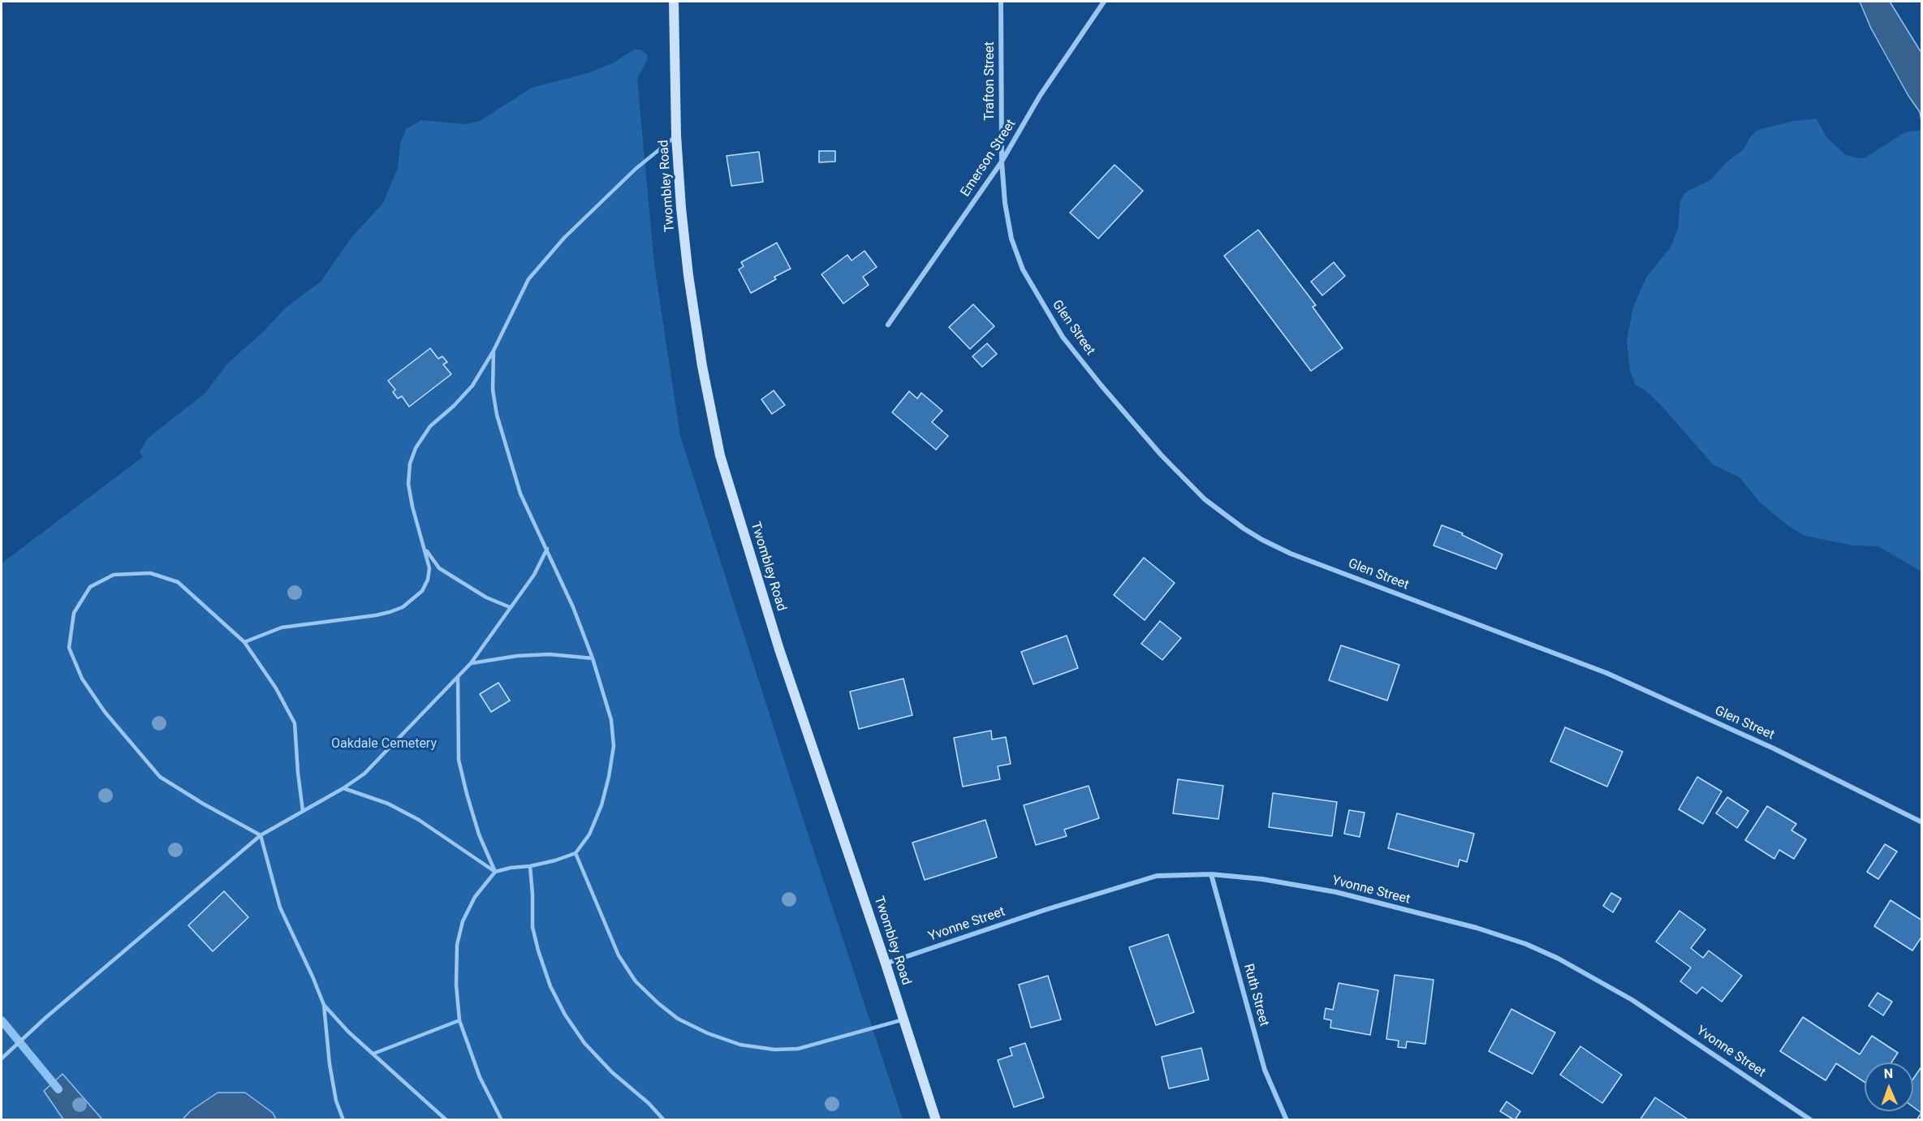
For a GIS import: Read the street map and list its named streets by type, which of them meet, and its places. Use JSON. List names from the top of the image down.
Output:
{
  "streets": {
    "street": [
      "Trafton Street",
      "Emerson Street",
      "Twombley Road",
      "Glen Street",
      "Yvonne Street",
      "Ruth Street"
    ]
  },
  "crossings": [
    ["Trafton Street", "Emerson Street"],
    ["Trafton Street", "Glen Street"],
    ["Emerson Street", "Glen Street"],
    ["Twombley Road", "Yvonne Street"],
    ["Yvonne Street", "Ruth Street"]
  ],
  "parks": ["Oakdale Cemetery"],
  "north": "top"
}
